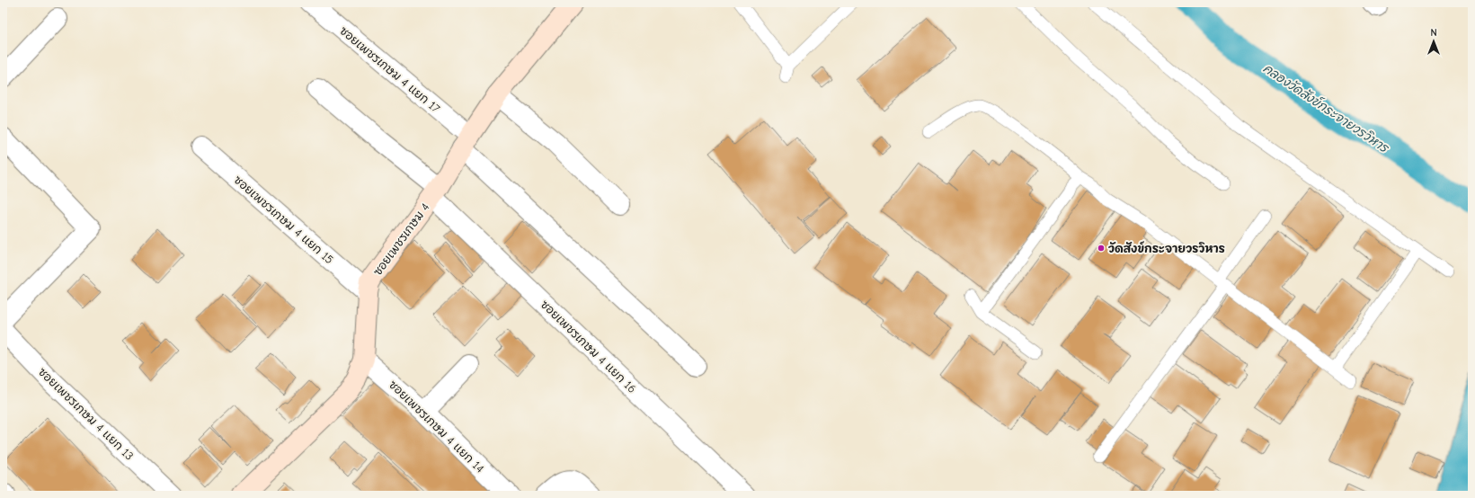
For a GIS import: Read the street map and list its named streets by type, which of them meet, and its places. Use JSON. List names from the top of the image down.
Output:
{
  "streets": {
    "street": [
      "ซอยเพชรเกษม 4 แยก 17",
      "ซอยเพชรเกษม 4 แยก 15",
      "ซอยเพชรเกษม 4",
      "ซอยเพชรเกษม 4 แยก 16",
      "ซอยเพชรเกษม 4 แยก 13",
      "ซอยเพชรเกษม 4 แยก 14"
    ]
  },
  "crossings": [
    ["ซอยเพชรเกษม 4 แยก 17", "ซอยเพชรเกษม 4"],
    ["ซอยเพชรเกษม 4 แยก 15", "ซอยเพชรเกษม 4"],
    ["ซอยเพชรเกษม 4", "ซอยเพชรเกษม 4 แยก 16"],
    ["ซอยเพชรเกษม 4", "ซอยเพชรเกษม 4 แยก 14"]
  ],
  "water": ["คลองวัดสังข์กระจายวรวิหาร"],
  "places": ["วัดสังข์กระจายวรวิหาร"],
  "north": "top"
}
